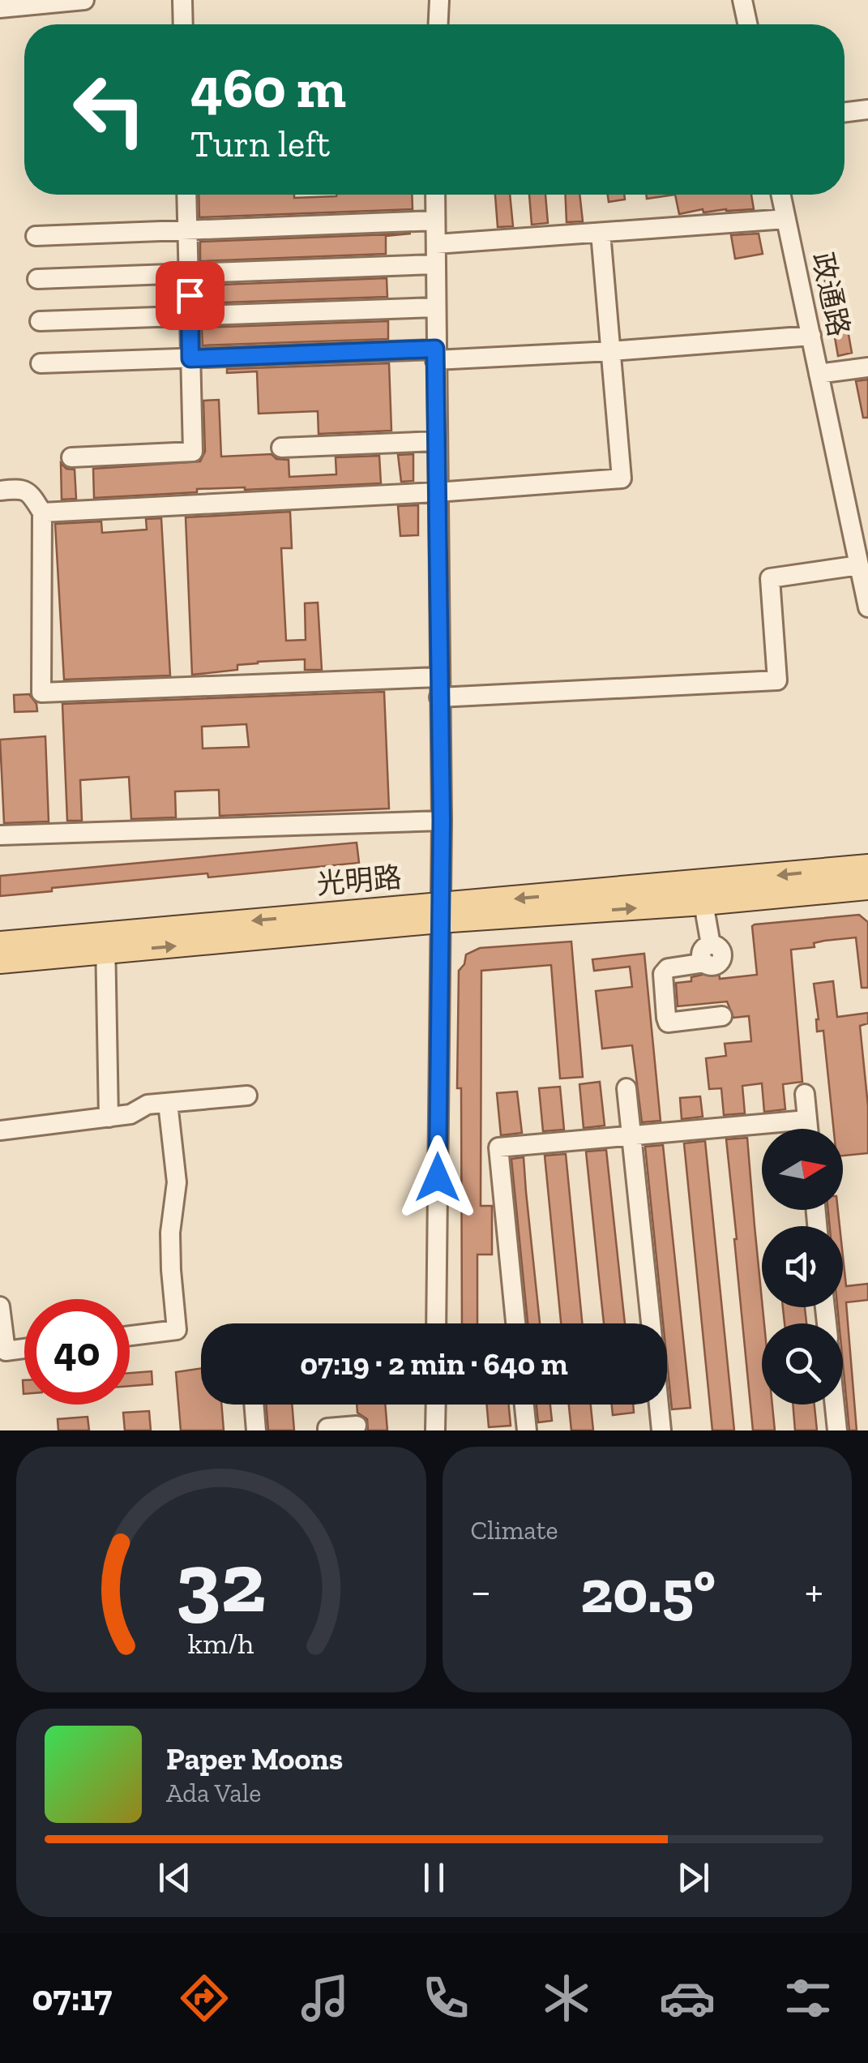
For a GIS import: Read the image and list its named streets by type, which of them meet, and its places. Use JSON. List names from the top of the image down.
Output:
{
  "streets": {
    "main road": ["光明路"],
    "street": ["政通路"]
  },
  "north": "right",
  "page": {
    "turn": ["460 m", "Turn left"],
    "limit": "40",
    "trip": "07:19 · 2 min · 640 m",
    "tile": "Climate",
    "heat": ["−", "20.5°", "+"],
    "song": ["Paper Moons", "Ada Vale"],
    "tabs": "07:17",
    "gauge": ["32", "km/h"]
  }
}
